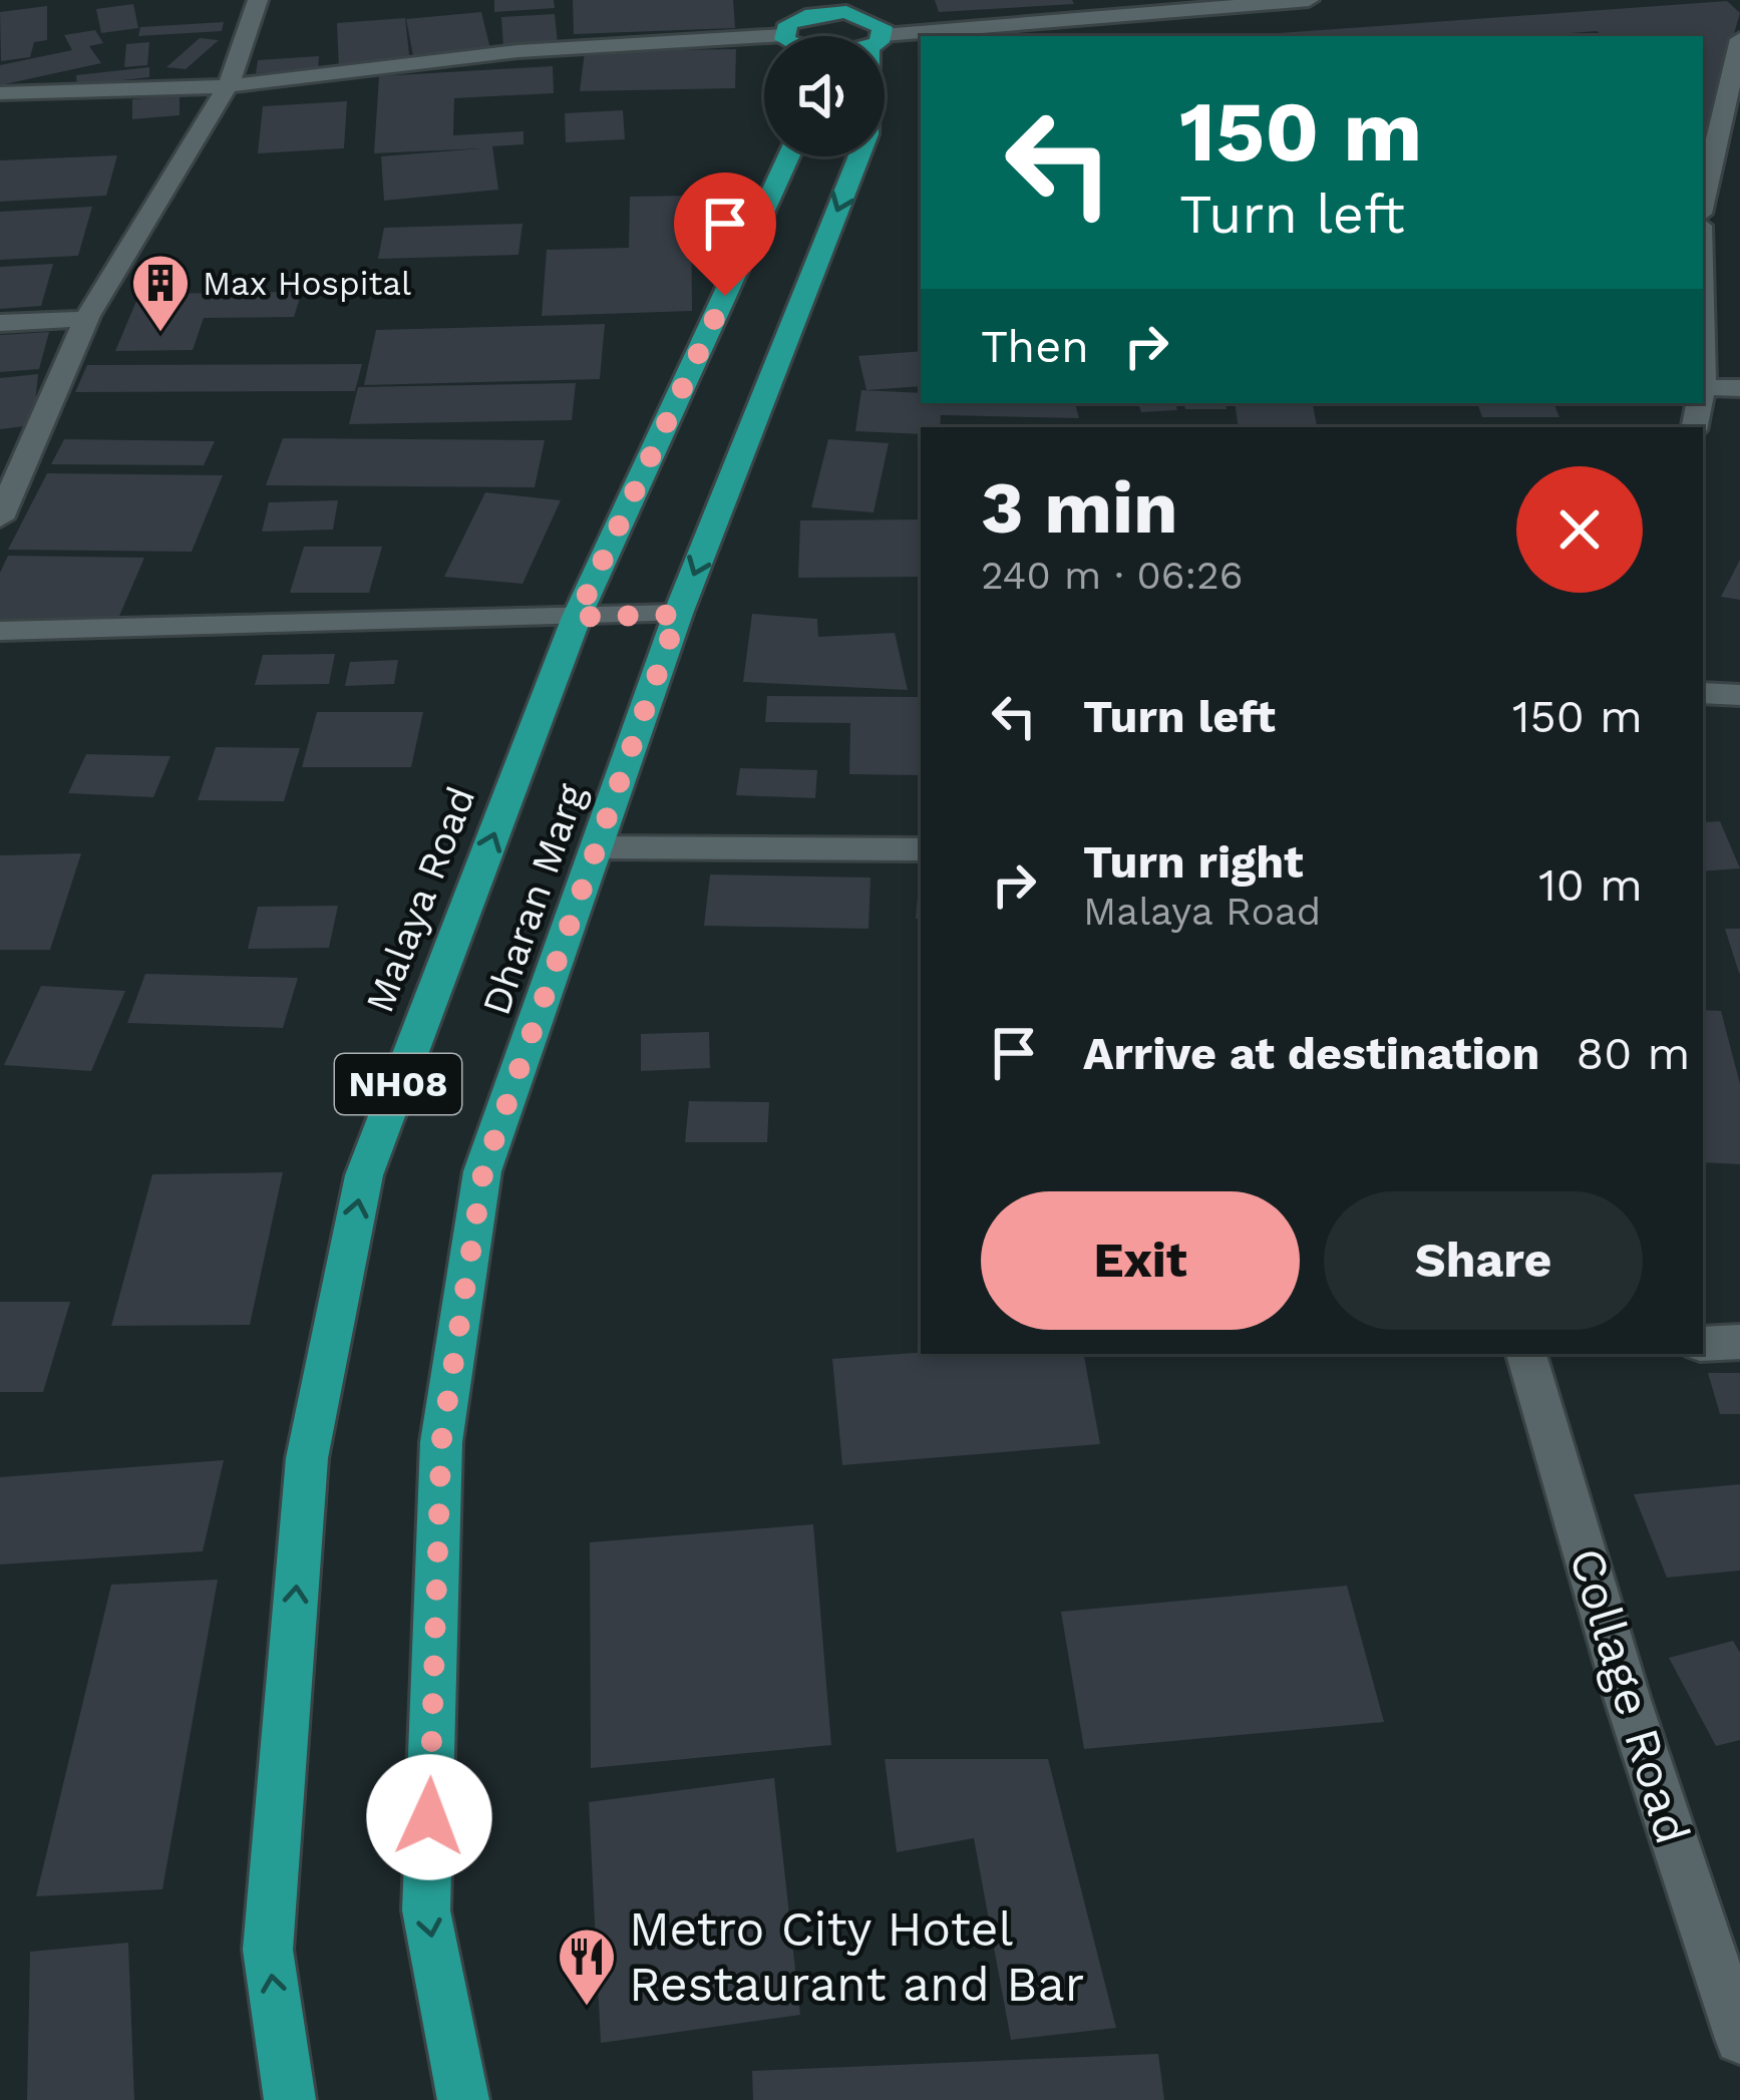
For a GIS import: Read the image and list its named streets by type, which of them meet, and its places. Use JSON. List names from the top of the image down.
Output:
{
  "streets": {
    "main road": ["Malaya Road", "Dharan Marg", "NH08"],
    "street": ["Collage Road"]
  },
  "one_way": ["Malaya Road", "Dharan Marg"],
  "places": {
    "building": ["Max Hospital"],
    "restaurant": ["Metro City Hotel Restaurant and Bar"]
  },
  "page": {
    "turn": ["150 m", "Turn left"],
    "then": "Then",
    "heading": ["3 min", "240 m · 06:26"],
    "list": [
      {
        "name": "Turn left",
        "value": "150 m"
      },
      {
        "name": "Turn right",
        "note": "Malaya Road",
        "value": "10 m"
      },
      {
        "name": "Arrive at destination",
        "value": "80 m"
      }
    ],
    "buttons": ["Exit", "Share"]
  }
}
